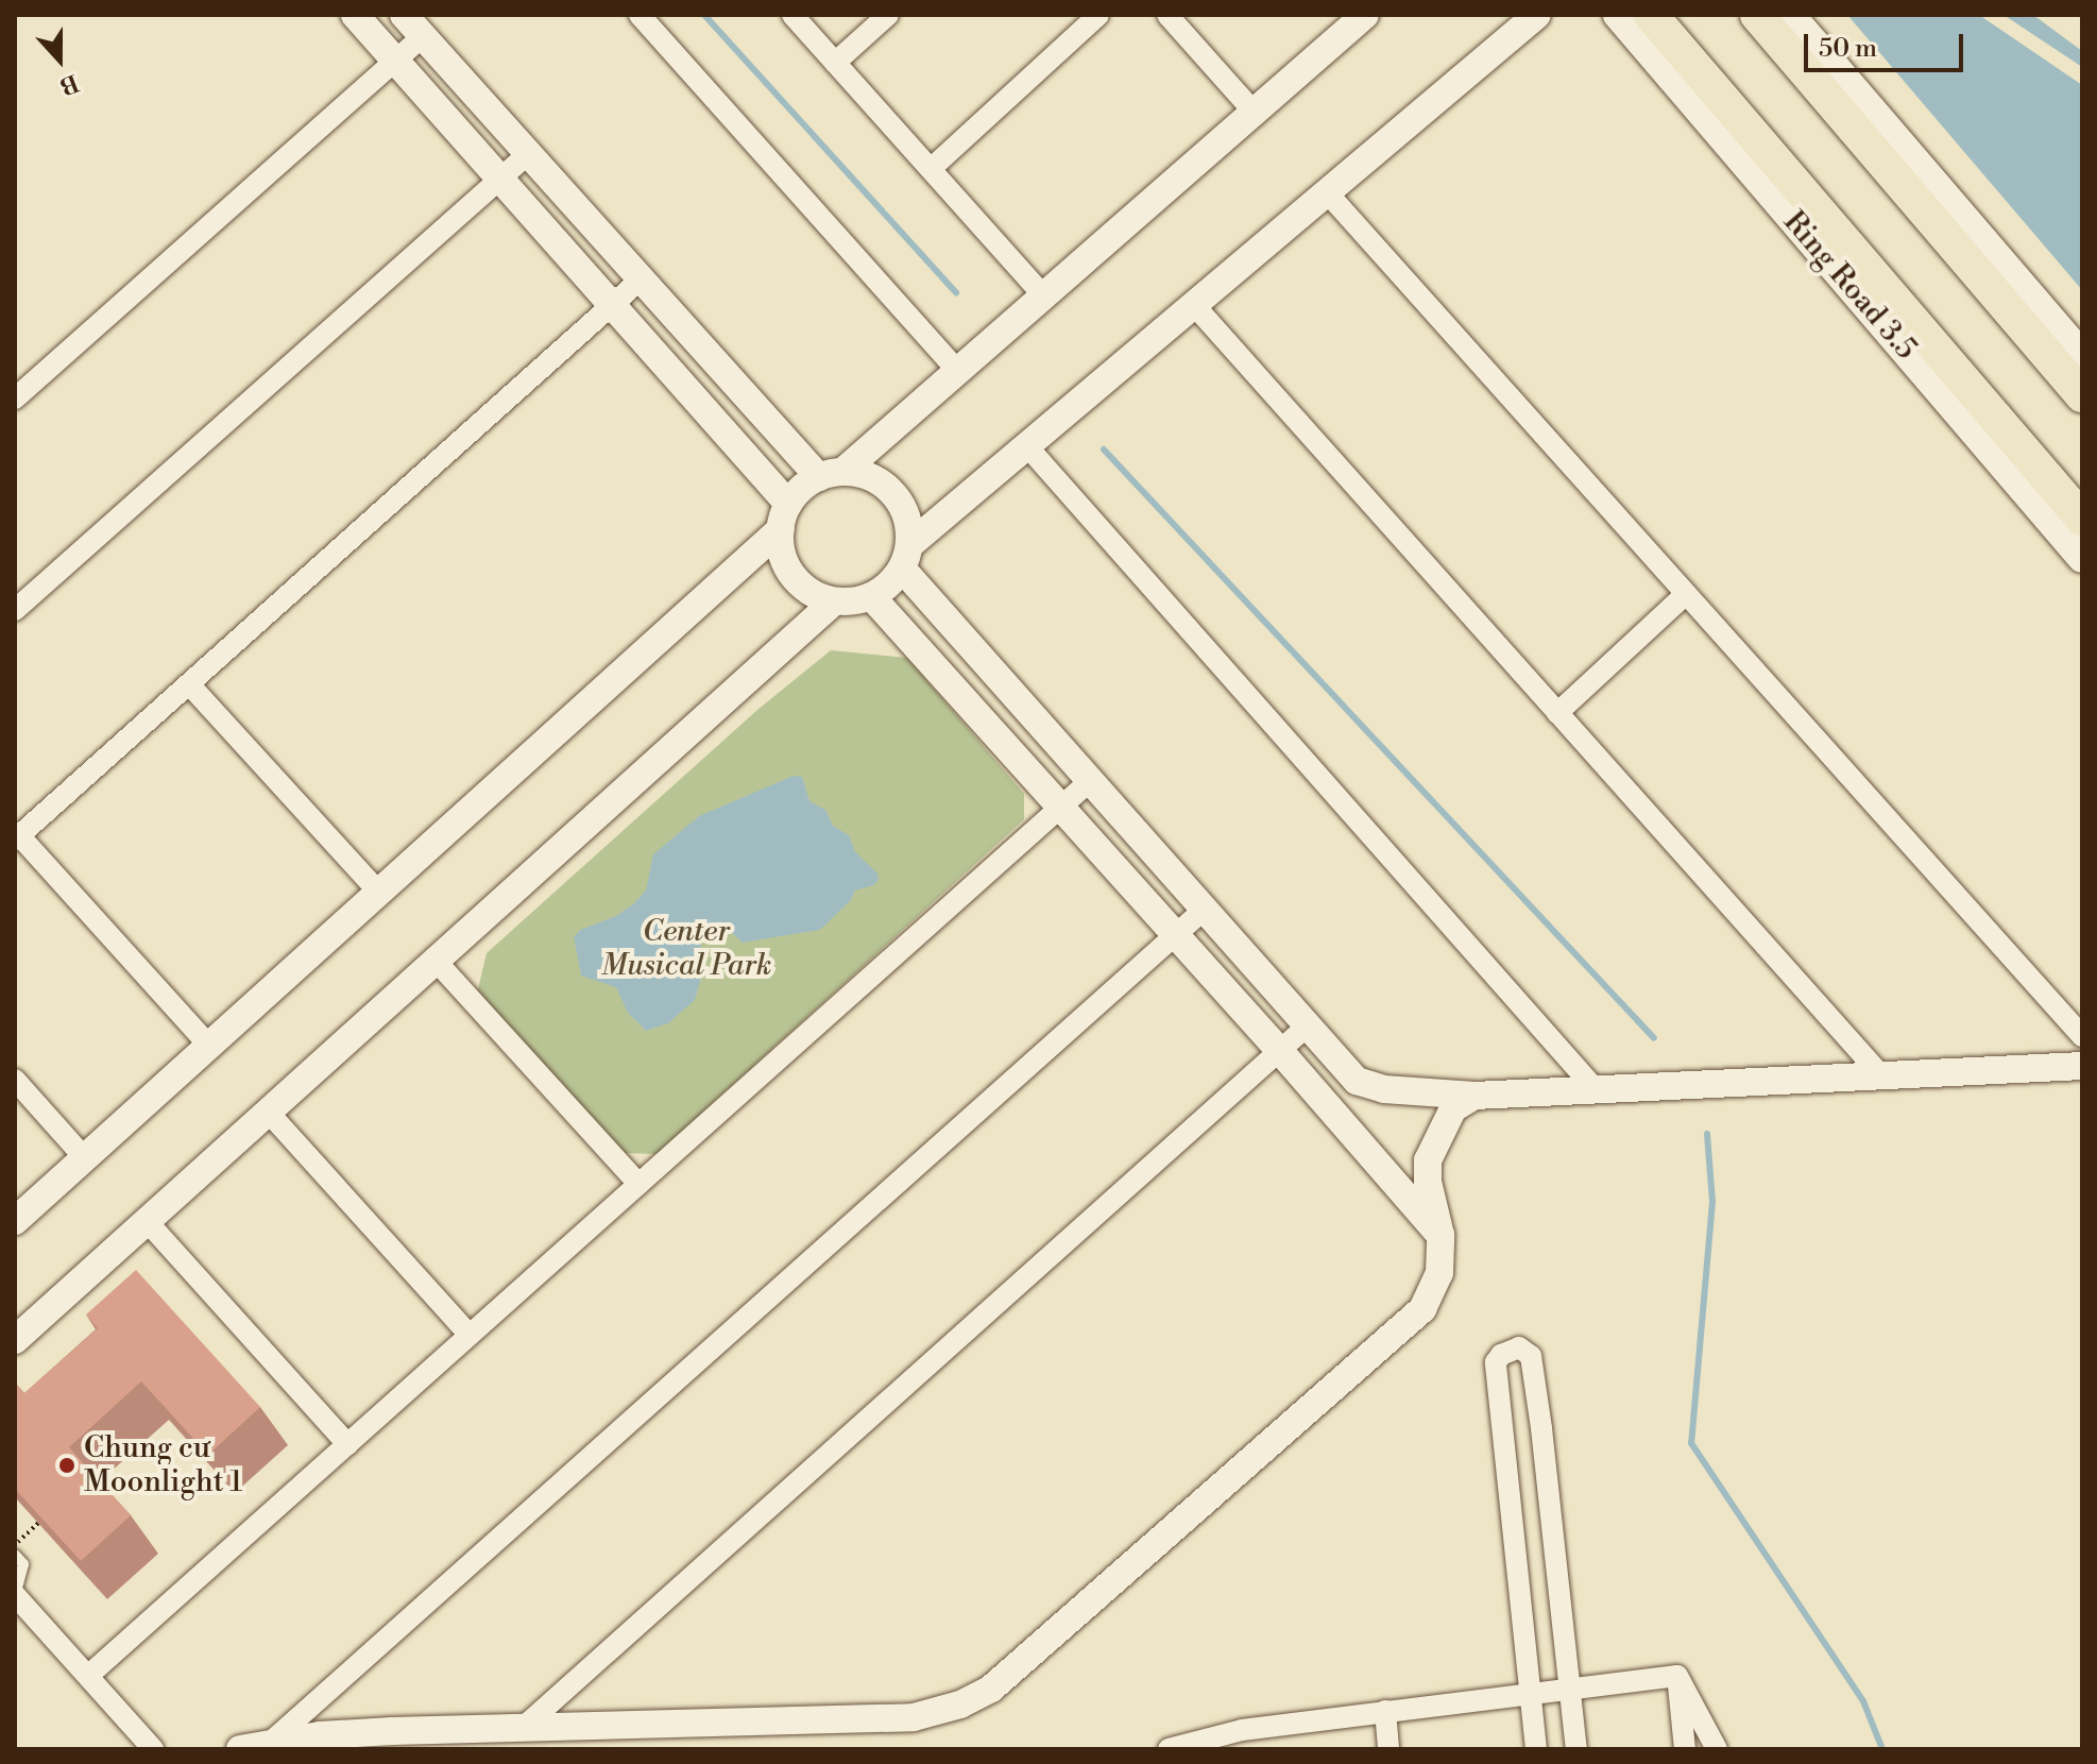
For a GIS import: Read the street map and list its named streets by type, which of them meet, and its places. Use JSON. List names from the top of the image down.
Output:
{
  "streets": {
    "main road": ["Ring Road 3.5"]
  },
  "parks": ["Center Musical Park"],
  "places": ["Chung cư Moonlight 1"],
  "scale_bar": "50 m",
  "north": "bottom"
}
